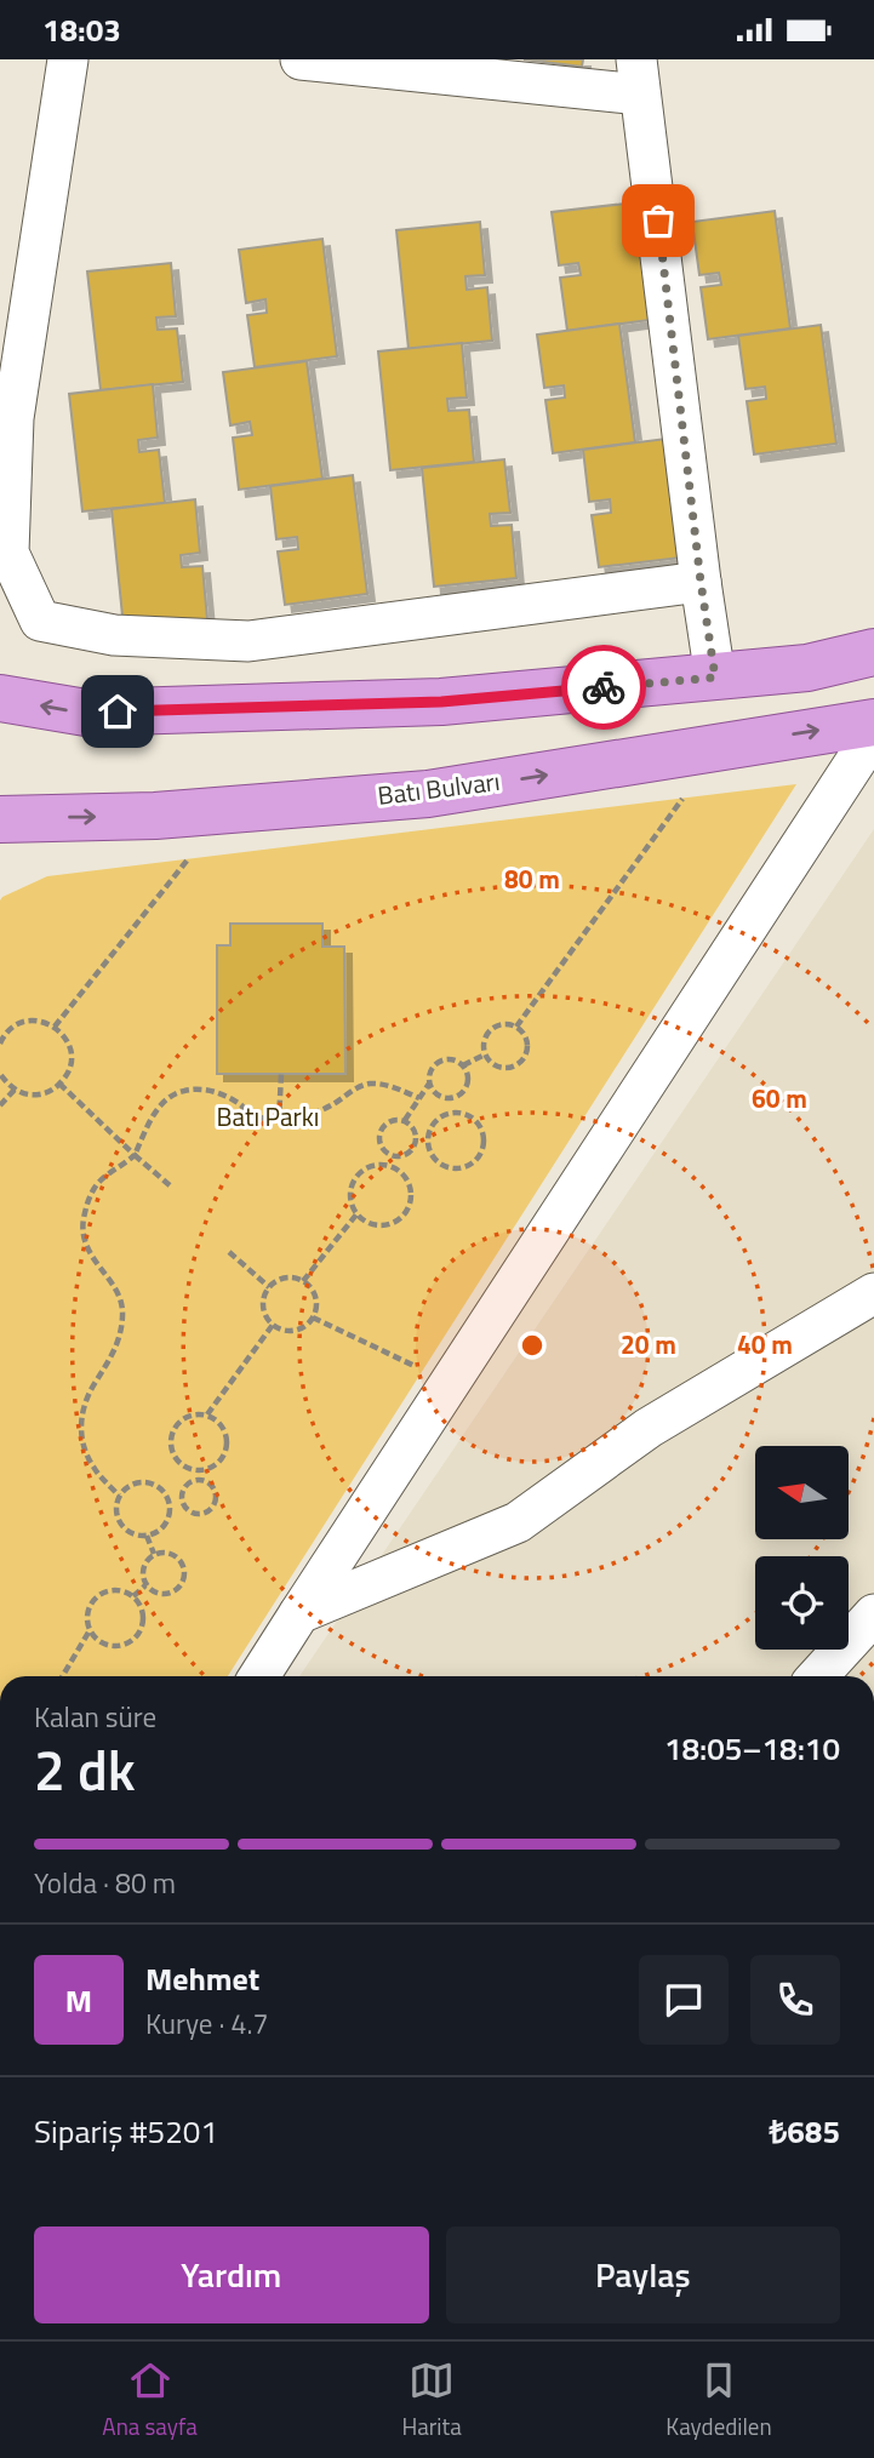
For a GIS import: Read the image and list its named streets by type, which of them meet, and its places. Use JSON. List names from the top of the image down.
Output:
{
  "streets": {
    "main road": ["Batı Bulvarı"]
  },
  "parks": ["Batı Parkı"],
  "north": "left",
  "page": {
    "status": "18:03",
    "heading": ["2 dk", "Kalan süre", "18:05–18:10"],
    "panel": [
      "Mehmet",
      "Kurye · 4.7",
      "Sipariş #5201",
      "₺685"
    ],
    "bar": "Yolda · 80 m",
    "round": "M",
    "buttons": ["Yardım", "Paylaş"],
    "tabs": ["Ana sayfa", "Harita", "Kaydedilen"]
  },
  "rings": [
    "80 m",
    "60 m",
    "20 m",
    "40 m"
  ]
}
